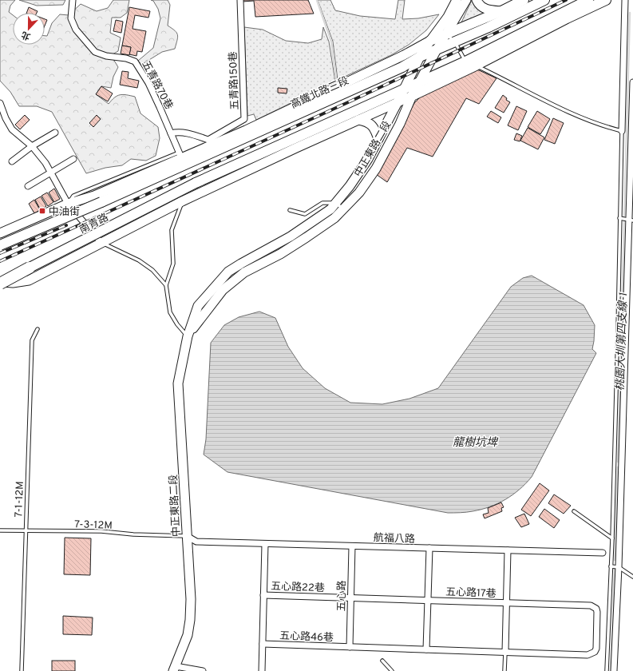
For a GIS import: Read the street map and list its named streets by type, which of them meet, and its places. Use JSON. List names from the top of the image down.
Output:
{
  "streets": {
    "main road": ["高鐵北路三段", "中正東路二段", "南青路"],
    "street": [
      "五青路150巷",
      "五青路70巷",
      "航福八路",
      "五心路22巷",
      "五心路17巷",
      "五心路",
      "五心路46巷"
    ],
    "lane": ["7-1-12M", "7-3-12M"]
  },
  "crossings": [
    ["五青路150巷", "五青路70巷"],
    ["五青路70巷", "高鐵北路三段"],
    ["高鐵北路三段", "中正東路二段"],
    ["高鐵北路三段", "南青路"],
    ["中正東路二段", "南青路"],
    ["中正東路二段", "7-3-12M"],
    ["中正東路二段", "航福八路"],
    ["7-1-12M", "7-3-12M"],
    ["7-3-12M", "航福八路"],
    ["航福八路", "五心路"],
    ["五心路22巷", "五心路17巷"],
    ["五心路22巷", "五心路"],
    ["五心路17巷", "五心路"],
    ["五心路17巷", "五心路46巷"],
    ["五心路", "五心路46巷"]
  ],
  "water": ["桃園大圳第四支線-1", "龍樹坑埤"],
  "places": {
    "transit": ["中油街"]
  },
  "north": "bottom"
}
